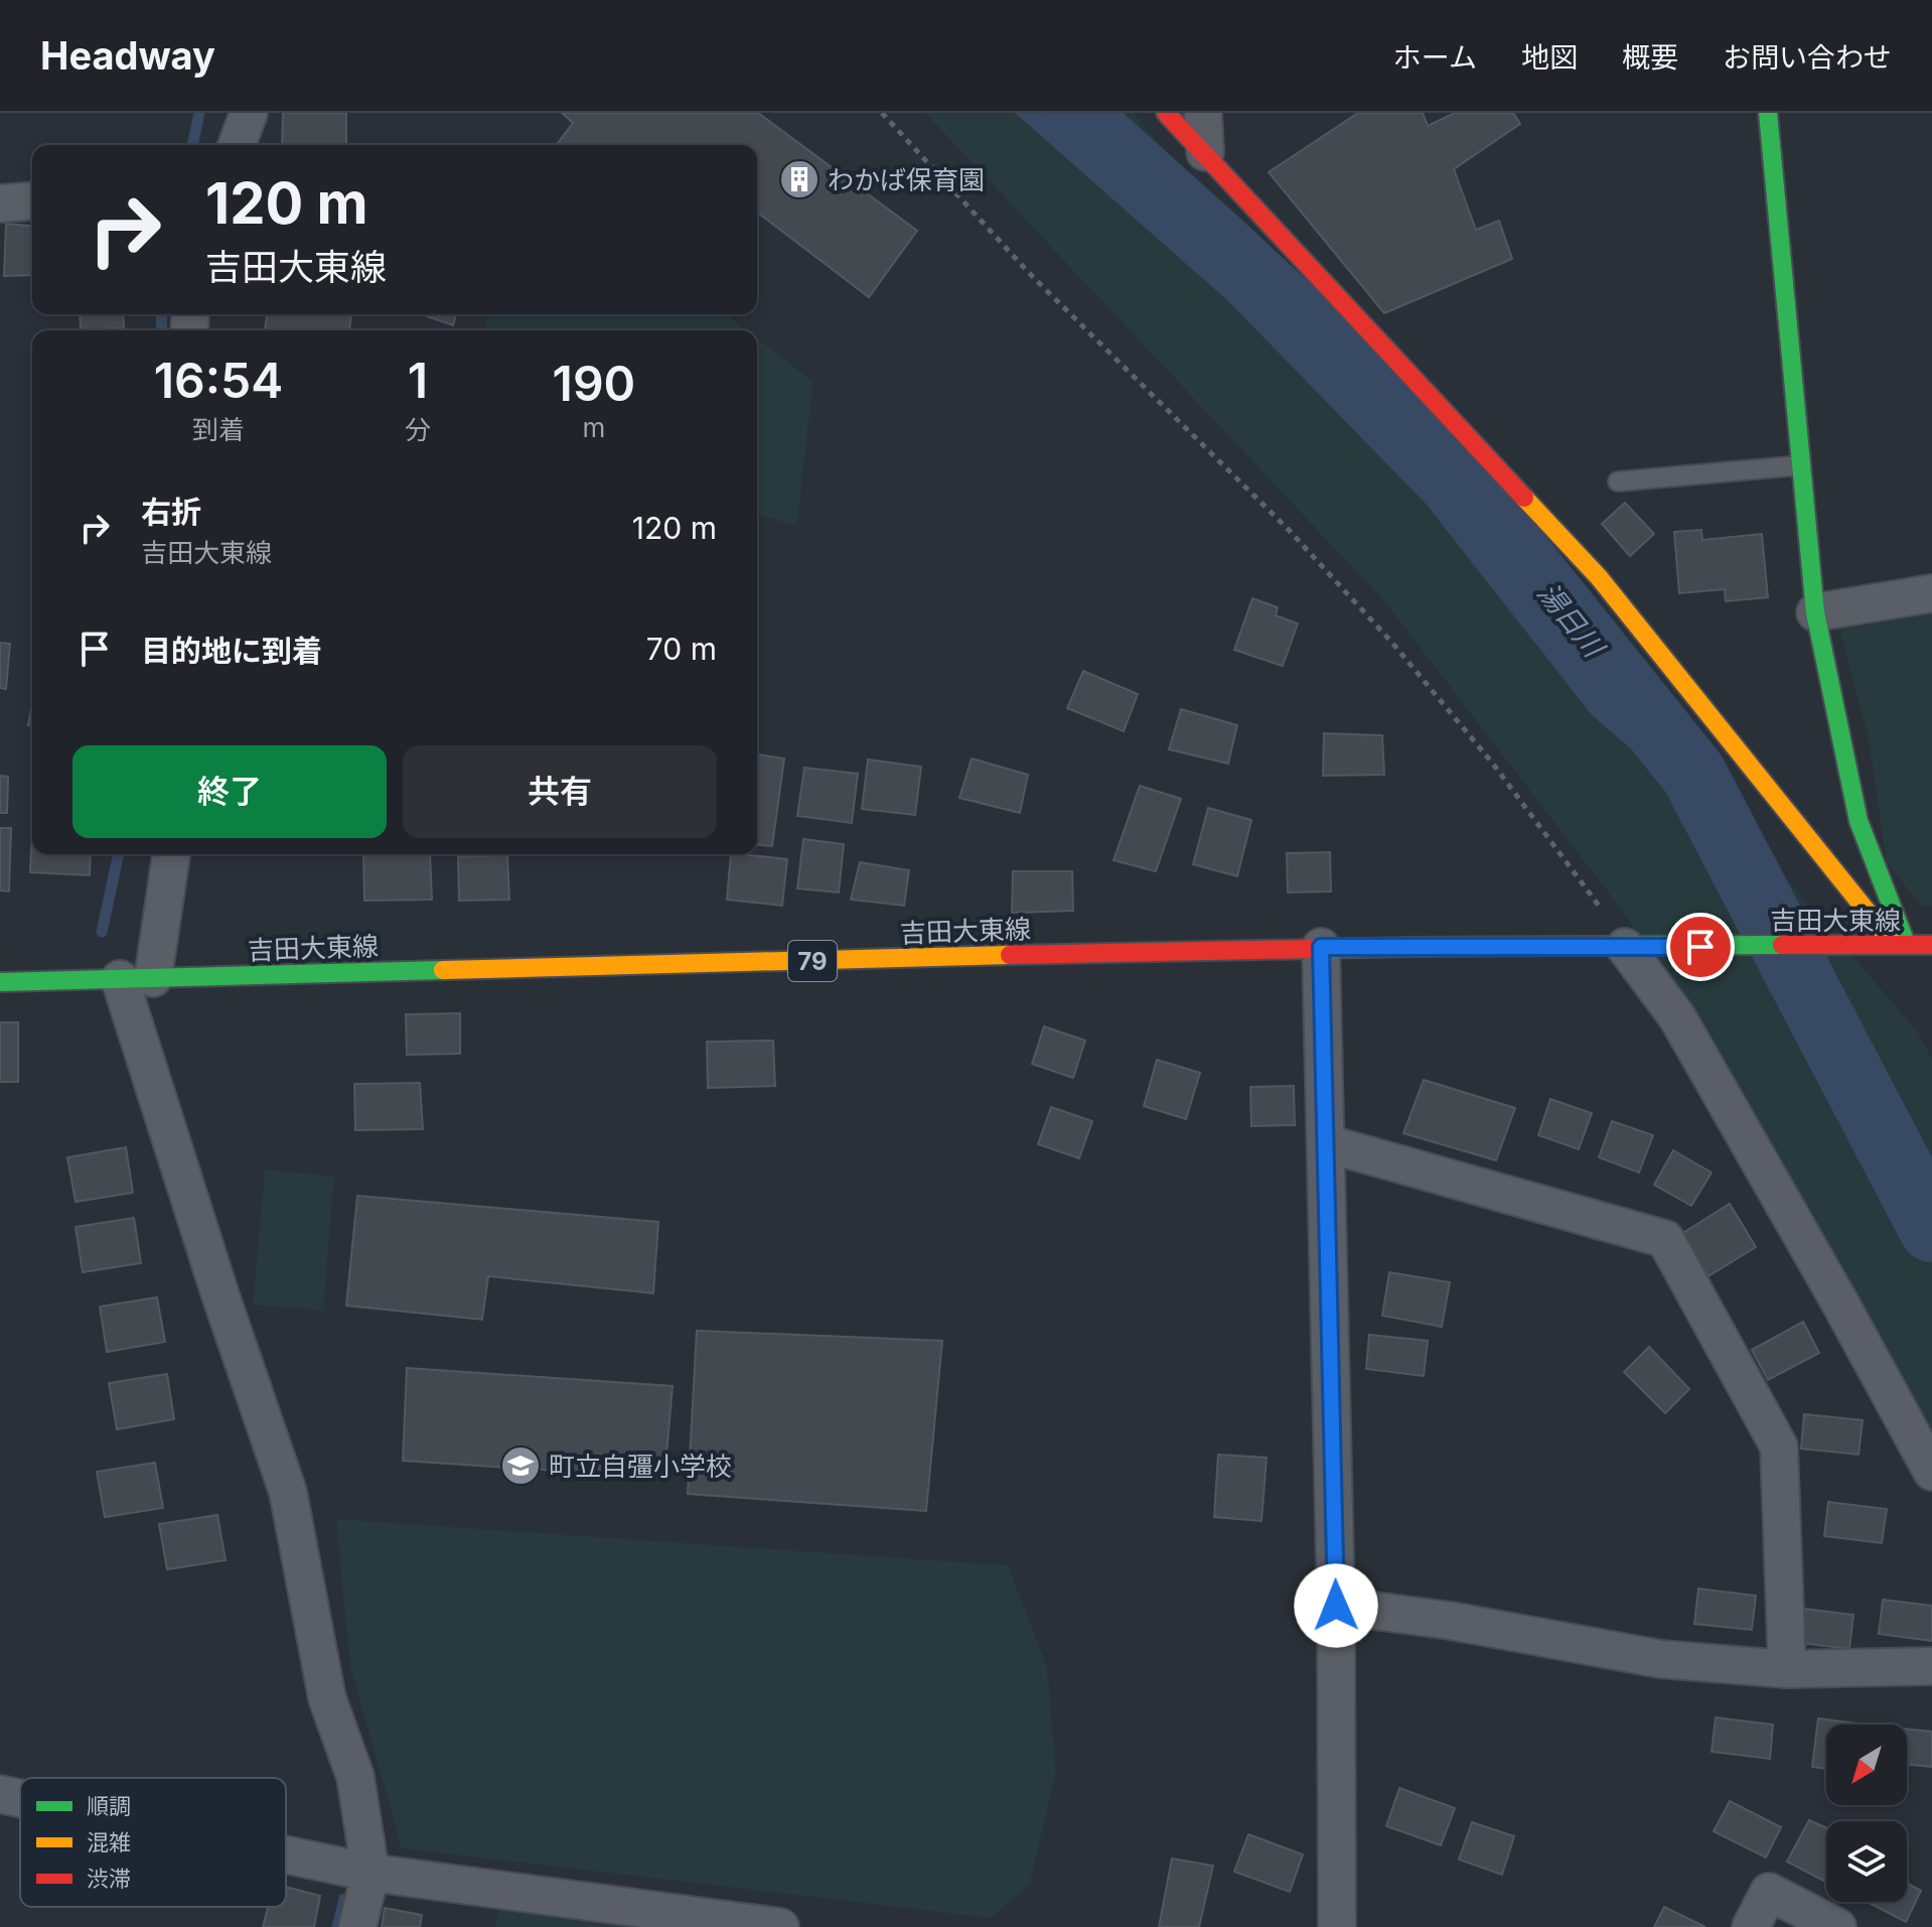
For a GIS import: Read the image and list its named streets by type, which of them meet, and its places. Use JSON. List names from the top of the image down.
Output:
{
  "streets": {
    "street": ["吉田大東線", "79"]
  },
  "water": ["湯日川"],
  "places": {
    "building": ["わかば保育園"],
    "school or university": ["町立自彊小学校"]
  },
  "legend": ["順調", "混雑", "渋滞"],
  "north": "bottom left",
  "page": {
    "header": "Headway",
    "nav": [
      "ホーム",
      "地図",
      "概要",
      "お問い合わせ"
    ],
    "turn": ["120 m", "吉田大東線"],
    "eta": [
      "16:54",
      "到着",
      "1",
      "分",
      "190",
      "m"
    ],
    "list": [
      {
        "name": "右折",
        "note": "吉田大東線",
        "value": "120 m"
      },
      {
        "name": "目的地に到着",
        "value": "70 m"
      }
    ],
    "buttons": ["終了", "共有"]
  }
}
